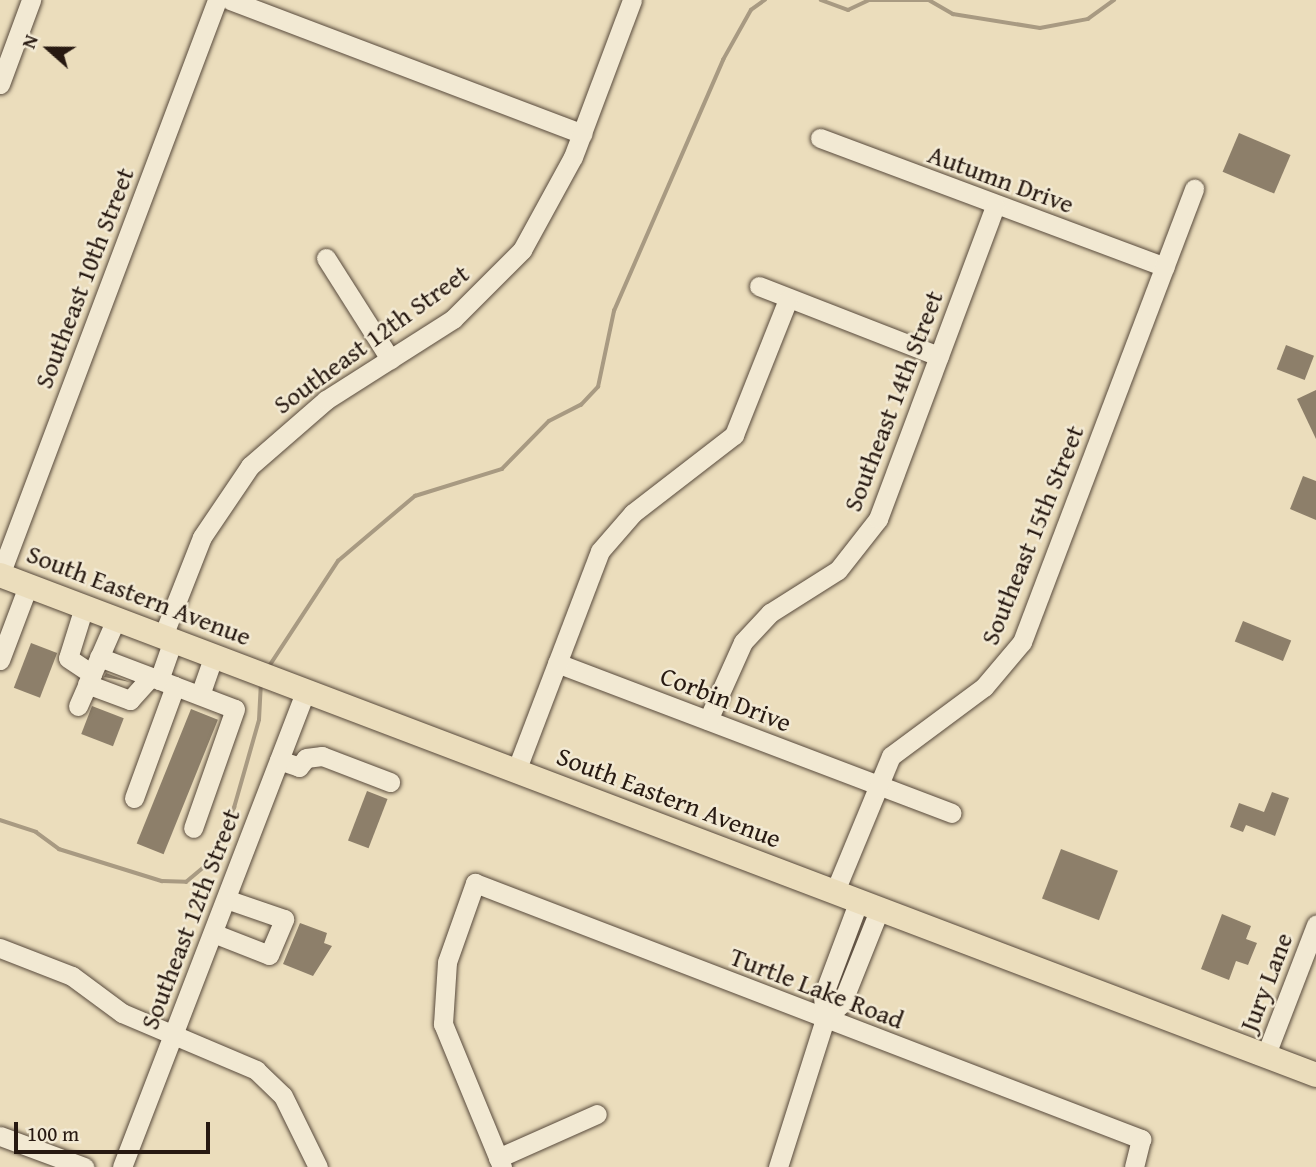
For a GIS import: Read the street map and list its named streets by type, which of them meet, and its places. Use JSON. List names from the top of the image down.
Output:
{
  "streets": {
    "main road": ["South Eastern Avenue"],
    "street": [
      "Autumn Drive",
      "Southeast 10th Street",
      "Southeast 12th Street",
      "Southeast 14th Street",
      "Southeast 15th Street",
      "Corbin Drive",
      "Jury Lane",
      "Turtle Lake Road"
    ]
  },
  "crossings": [
    ["Autumn Drive", "Southeast 14th Street"],
    ["Autumn Drive", "Southeast 15th Street"],
    ["Southeast 10th Street", "South Eastern Avenue"],
    ["Southeast 12th Street", "South Eastern Avenue"],
    ["Southeast 14th Street", "Corbin Drive"],
    ["Southeast 15th Street", "South Eastern Avenue"],
    ["Southeast 15th Street", "Corbin Drive"],
    ["South Eastern Avenue", "Jury Lane"]
  ],
  "scale_bar": "100 m",
  "north": "left"
}
